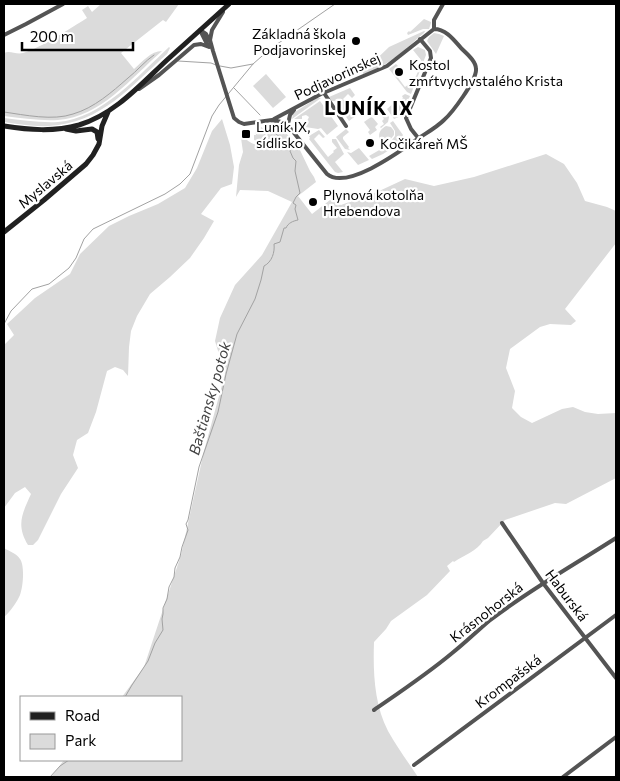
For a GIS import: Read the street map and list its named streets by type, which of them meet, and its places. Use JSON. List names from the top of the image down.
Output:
{
  "streets": {
    "street": [
      "Podjavorinskej",
      "Myslavská",
      "Haburská",
      "Krásnohorská",
      "Krompašská"
    ]
  },
  "crossings": [
    ["Haburská", "Krásnohorská"],
    ["Haburská", "Krompašská"]
  ],
  "districts": ["LUNÍK IX"],
  "water": ["Baštiansky potok"],
  "places": {
    "other": [
      "Základná škola Podjavorinskej",
      "Kostol zmŕtvychvstalého Krista",
      "Kočikáreň MŠ",
      "Plynová kotolňa Hrebendova"
    ],
    "transit": ["Luník IX, sídlisko"]
  },
  "legend": ["Road", "Park"],
  "scale_bar": "200 m"
}
